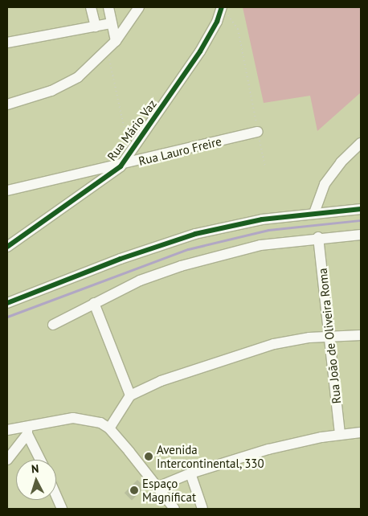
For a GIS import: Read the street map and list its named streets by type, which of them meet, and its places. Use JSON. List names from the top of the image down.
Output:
{
  "streets": {
    "street": ["Rua Mário Vaz", "Rua Lauro Freire", "Rua João de Oliveira Roma"]
  },
  "crossings": [
    ["Rua Mário Vaz", "Rua Lauro Freire"]
  ],
  "places": ["Avenida Intercontinental, 330", "Espaço Magníficat"],
  "north": "top"
}
